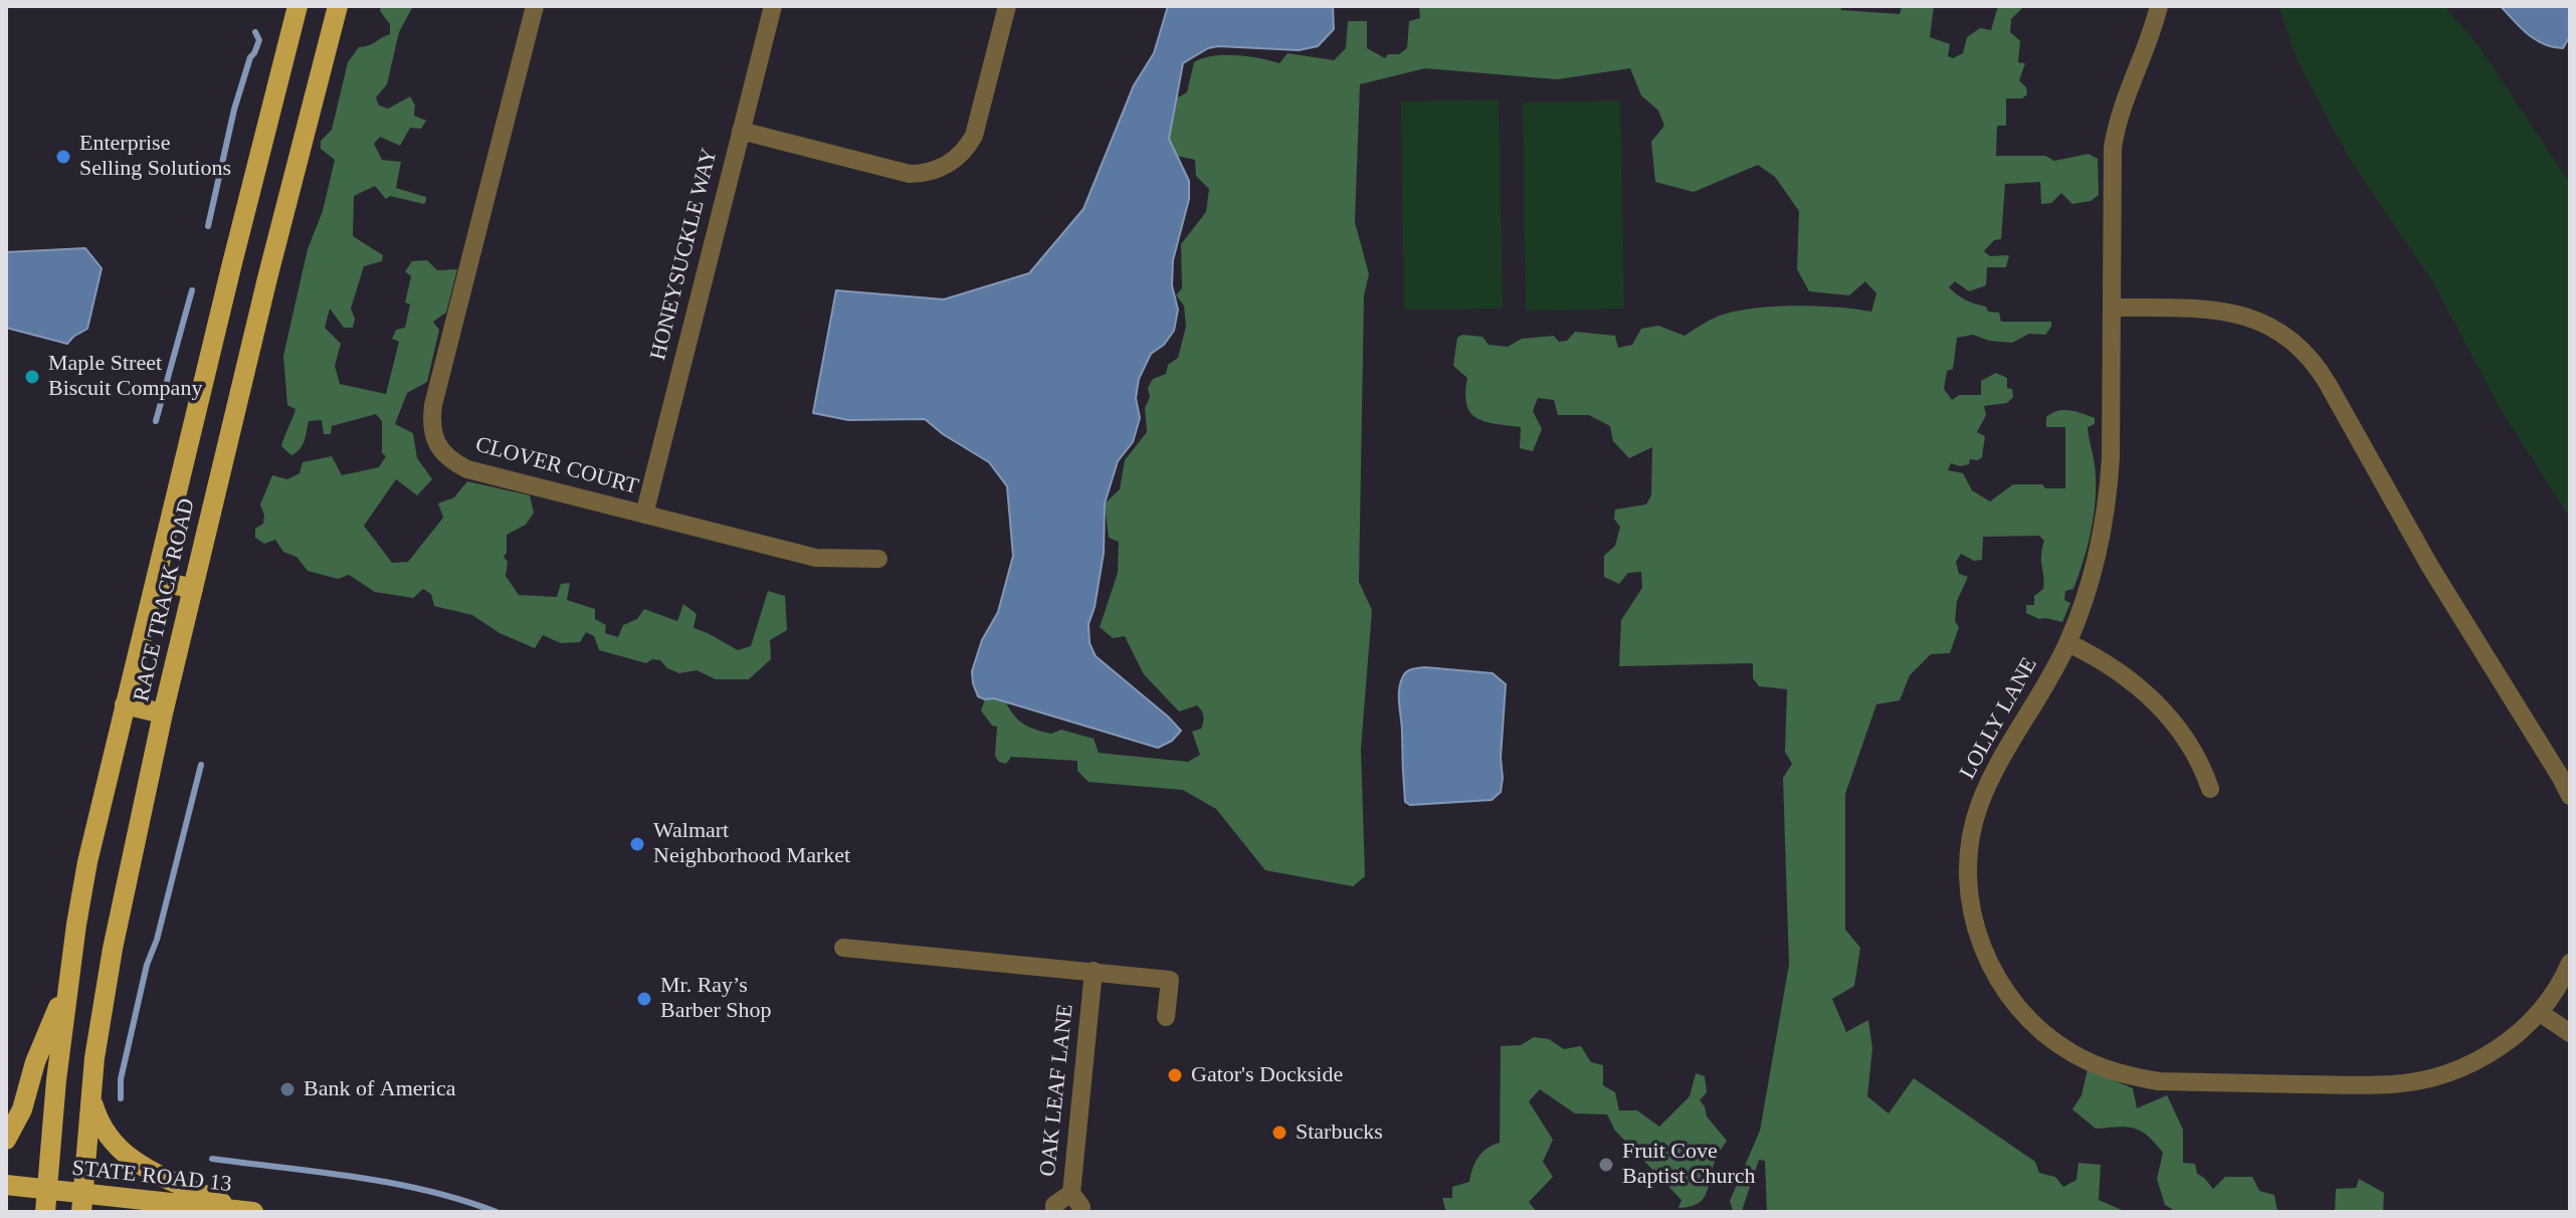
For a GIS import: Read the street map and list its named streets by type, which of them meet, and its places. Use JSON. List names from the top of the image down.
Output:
{
  "streets": {
    "main road": ["RACE TRACK ROAD", "STATE ROAD 13"],
    "street": [
      "HONEYSUCKLE WAY",
      "CLOVER COURT",
      "LOLLY LANE",
      "OAK LEAF LANE"
    ]
  },
  "crossings": [
    ["HONEYSUCKLE WAY", "CLOVER COURT"],
    ["RACE TRACK ROAD", "STATE ROAD 13"]
  ],
  "places": [
    "Enterprise Selling Solutions",
    "Maple Street Biscuit Company",
    "Walmart Neighborhood Market",
    "Mr. Ray’s Barber Shop",
    "Gator's Dockside",
    "Bank of America",
    "Starbucks",
    "Fruit Cove Baptist Church"
  ]
}
